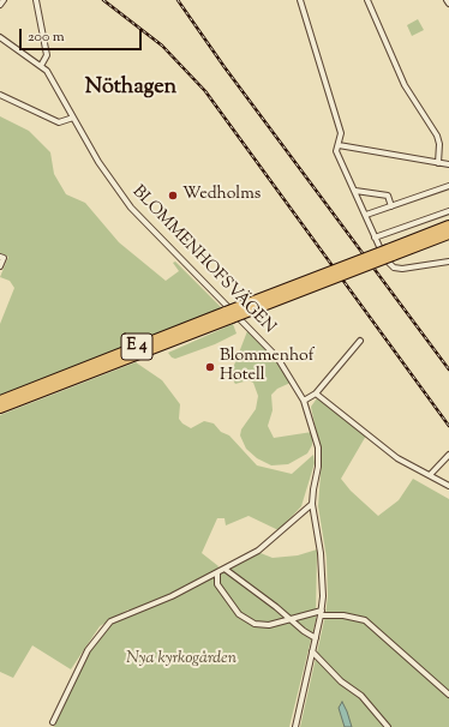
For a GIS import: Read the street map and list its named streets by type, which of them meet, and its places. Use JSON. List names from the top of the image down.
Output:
{
  "streets": {
    "highway": ["E 4"],
    "street": ["BLOMMENHOFSVÄGEN"]
  },
  "districts": ["Nöthagen"],
  "parks": ["Nya kyrkogården"],
  "places": ["Wedholms", "Blommenhof Hotell"],
  "scale_bar": "200 m"
}
